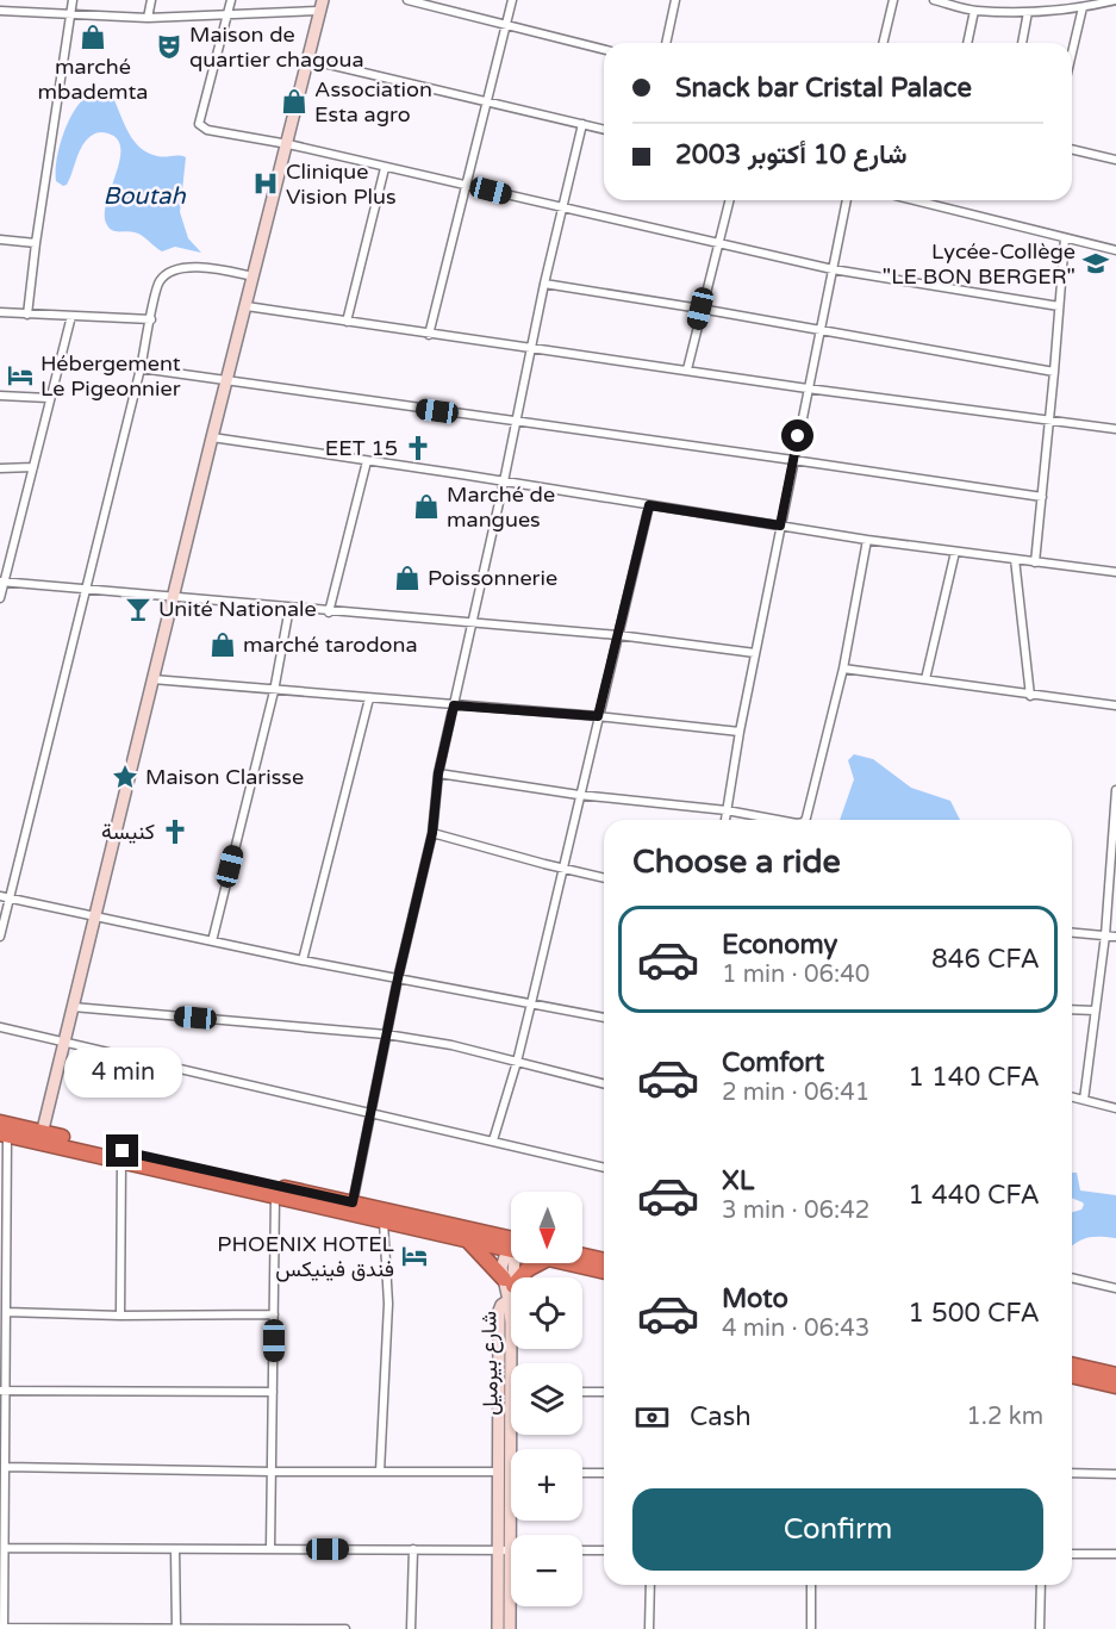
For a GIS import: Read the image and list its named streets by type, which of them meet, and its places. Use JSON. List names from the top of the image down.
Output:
{
  "streets": {
    "street": ["شارع بيرميل"]
  },
  "water": ["Boutah"],
  "places": {
    "shop": [
      "marché mbademta",
      "Association Esta agro",
      "Marché de mangues",
      "Poissonnerie",
      "marché tarodona"
    ],
    "theatre": ["Maison de quartier chagoua"],
    "hospital": ["Clinique Vision Plus"],
    "school or university": ["Lycée-Collège \"LE BON BERGER\""],
    "hotel": ["Hébergement Le Pigeonnier", "PHOENIX HOTEL فندق فينيكس"],
    "church": ["EET 15", "كنيسة"],
    "bar": ["Unité Nationale"],
    "place": ["Maison Clarisse"]
  },
  "north": "bottom",
  "page": {
    "banner": ["Snack bar Cristal Palace", "شارع 10 أكتوبر 2003"],
    "heading": "Choose a ride",
    "list": [
      {
        "name": "Economy",
        "note": "1 min · 06:40",
        "value": "846 CFA"
      },
      {
        "name": "Comfort",
        "note": "2 min · 06:41",
        "value": "1 140 CFA"
      },
      {
        "name": "XL",
        "note": "3 min · 06:42",
        "value": "1 440 CFA"
      },
      {
        "name": "Moto",
        "note": "4 min · 06:43",
        "value": "1 500 CFA"
      }
    ],
    "bubble": "4 min",
    "map_buttons": ["+", "−"],
    "pay": ["Cash", "1.2 km"],
    "buttons": "Confirm"
  }
}
